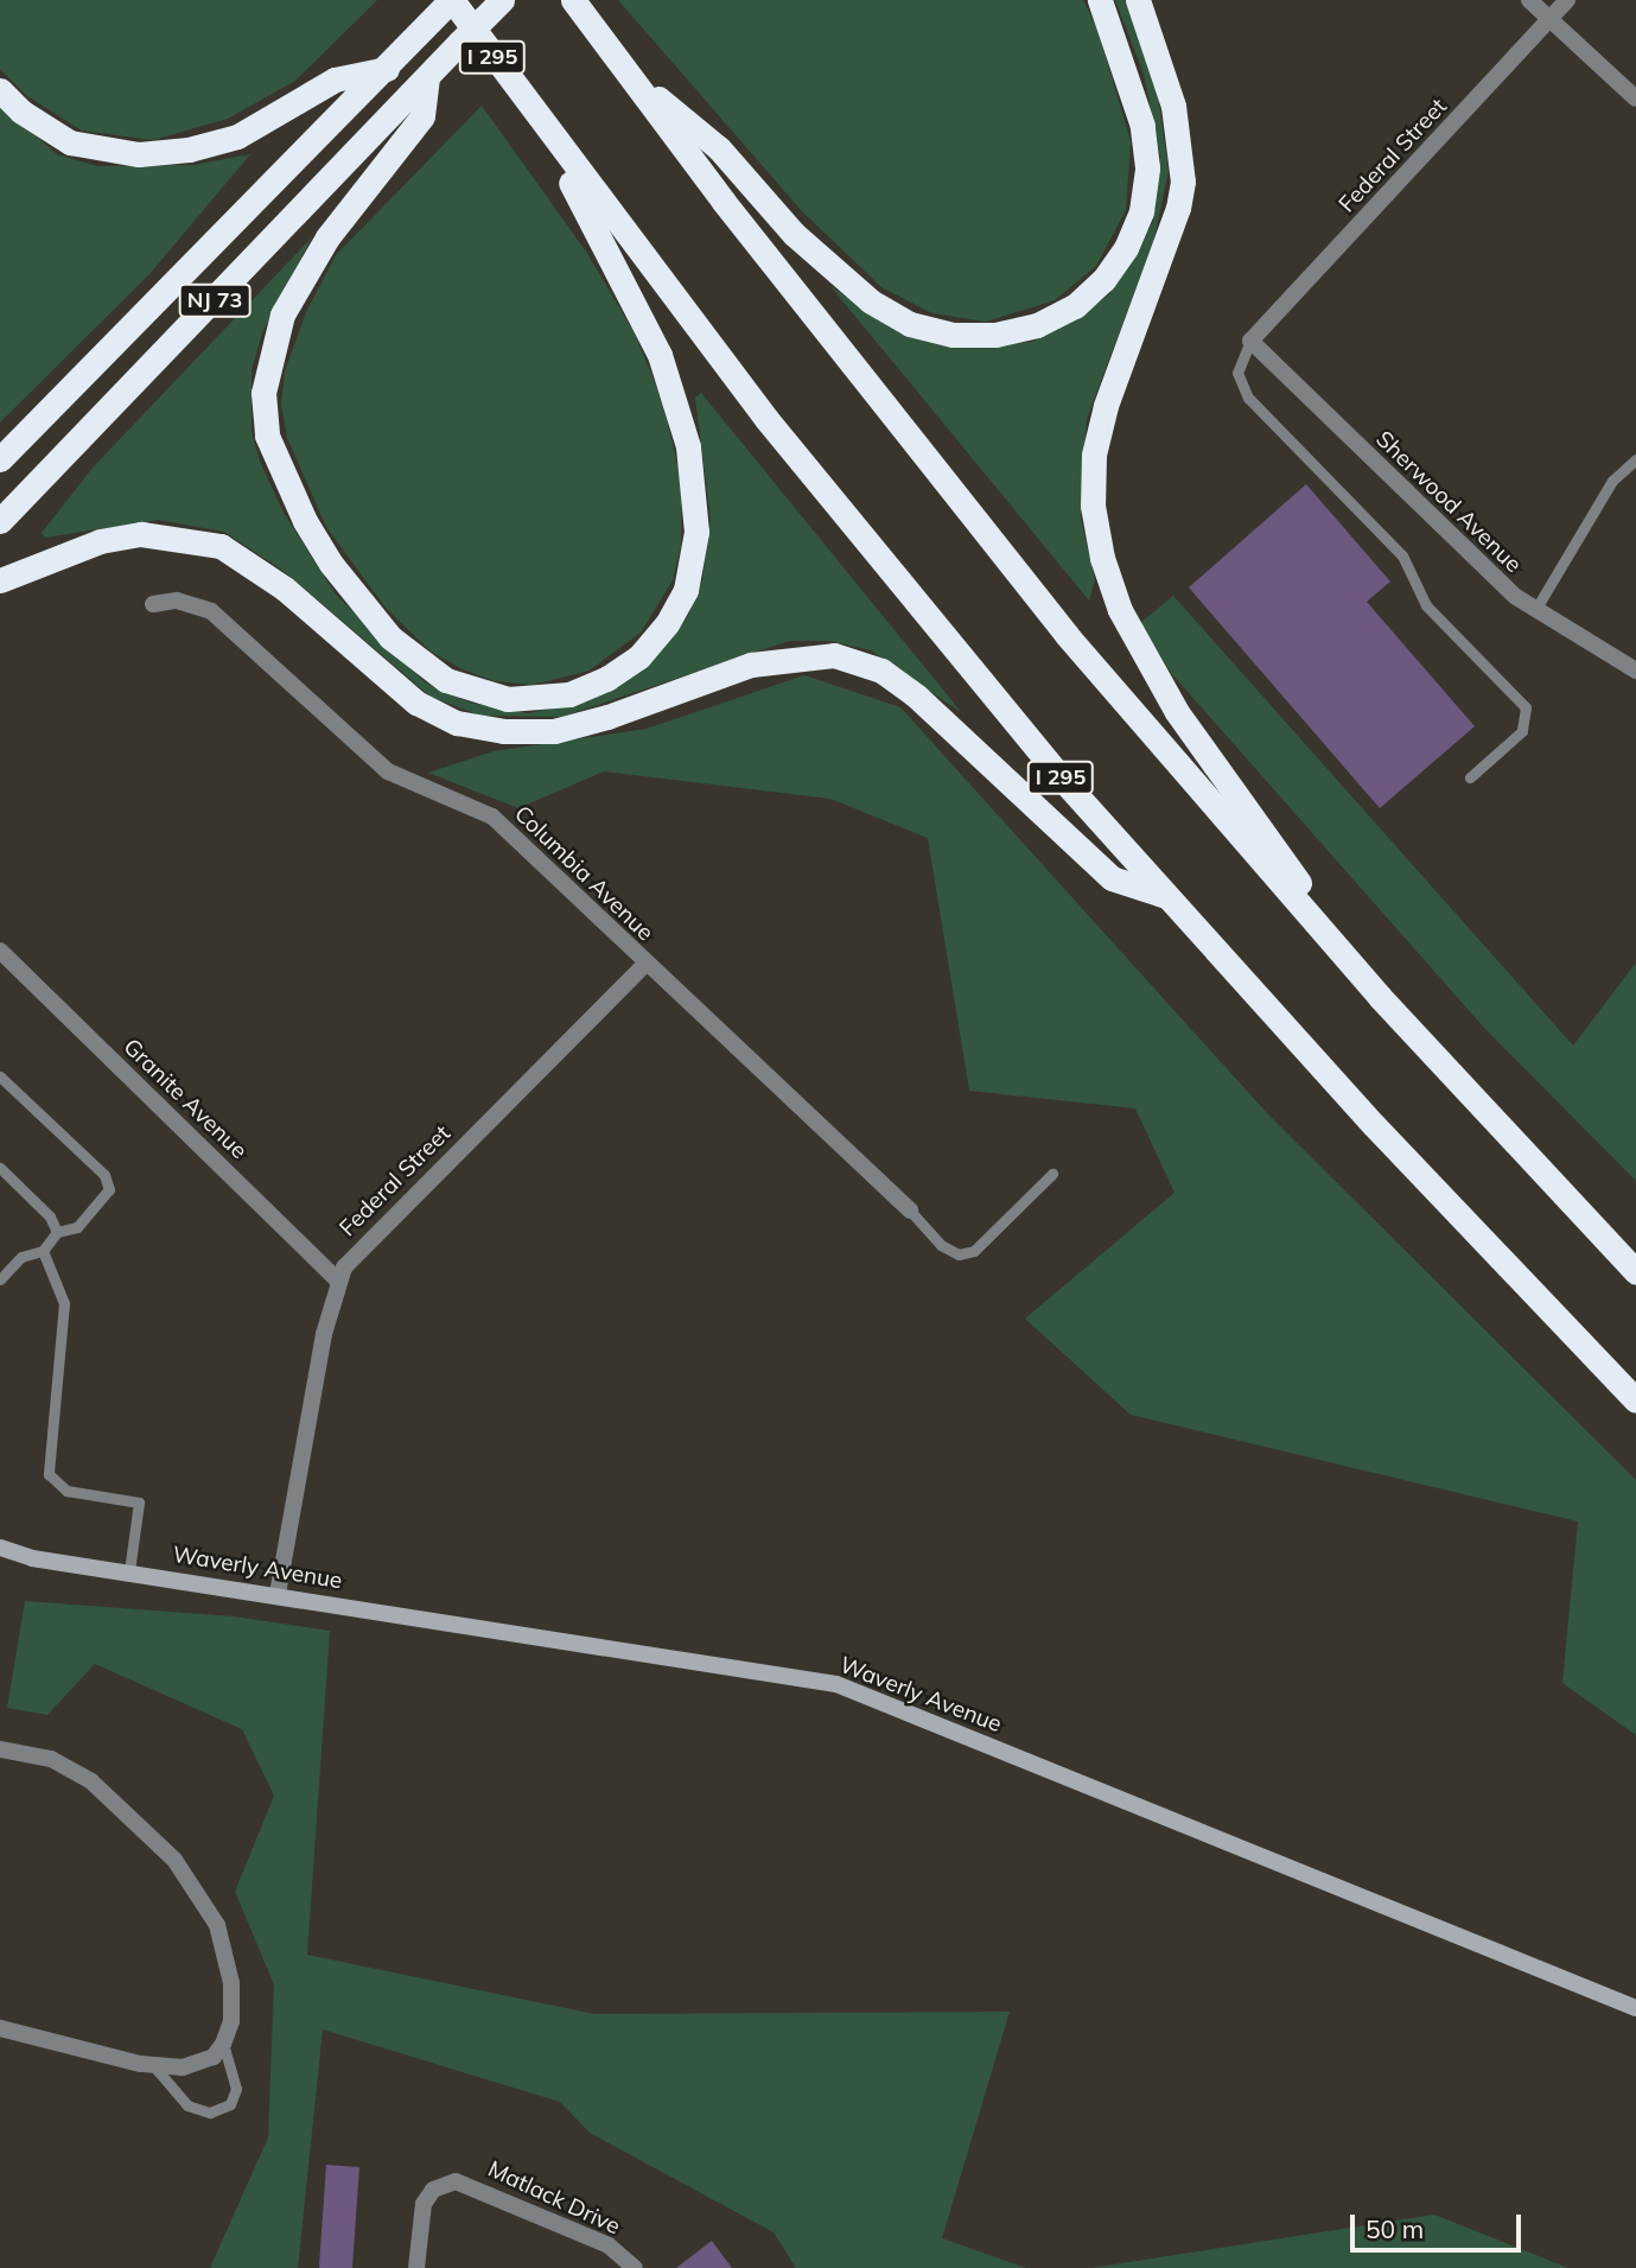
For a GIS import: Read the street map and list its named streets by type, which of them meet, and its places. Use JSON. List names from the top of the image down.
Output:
{
  "streets": {
    "highway": ["I 295", "NJ 73"],
    "street": [
      "Federal Street",
      "Sherwood Avenue",
      "Columbia Avenue",
      "Granite Avenue",
      "Waverly Avenue",
      "Matlack Drive"
    ]
  },
  "crossings": [
    ["I 295", "NJ 73"],
    ["Federal Street", "Sherwood Avenue"],
    ["Federal Street", "Columbia Avenue"],
    ["Federal Street", "Granite Avenue"],
    ["Federal Street", "Waverly Avenue"]
  ],
  "scale_bar": "50 m"
}
